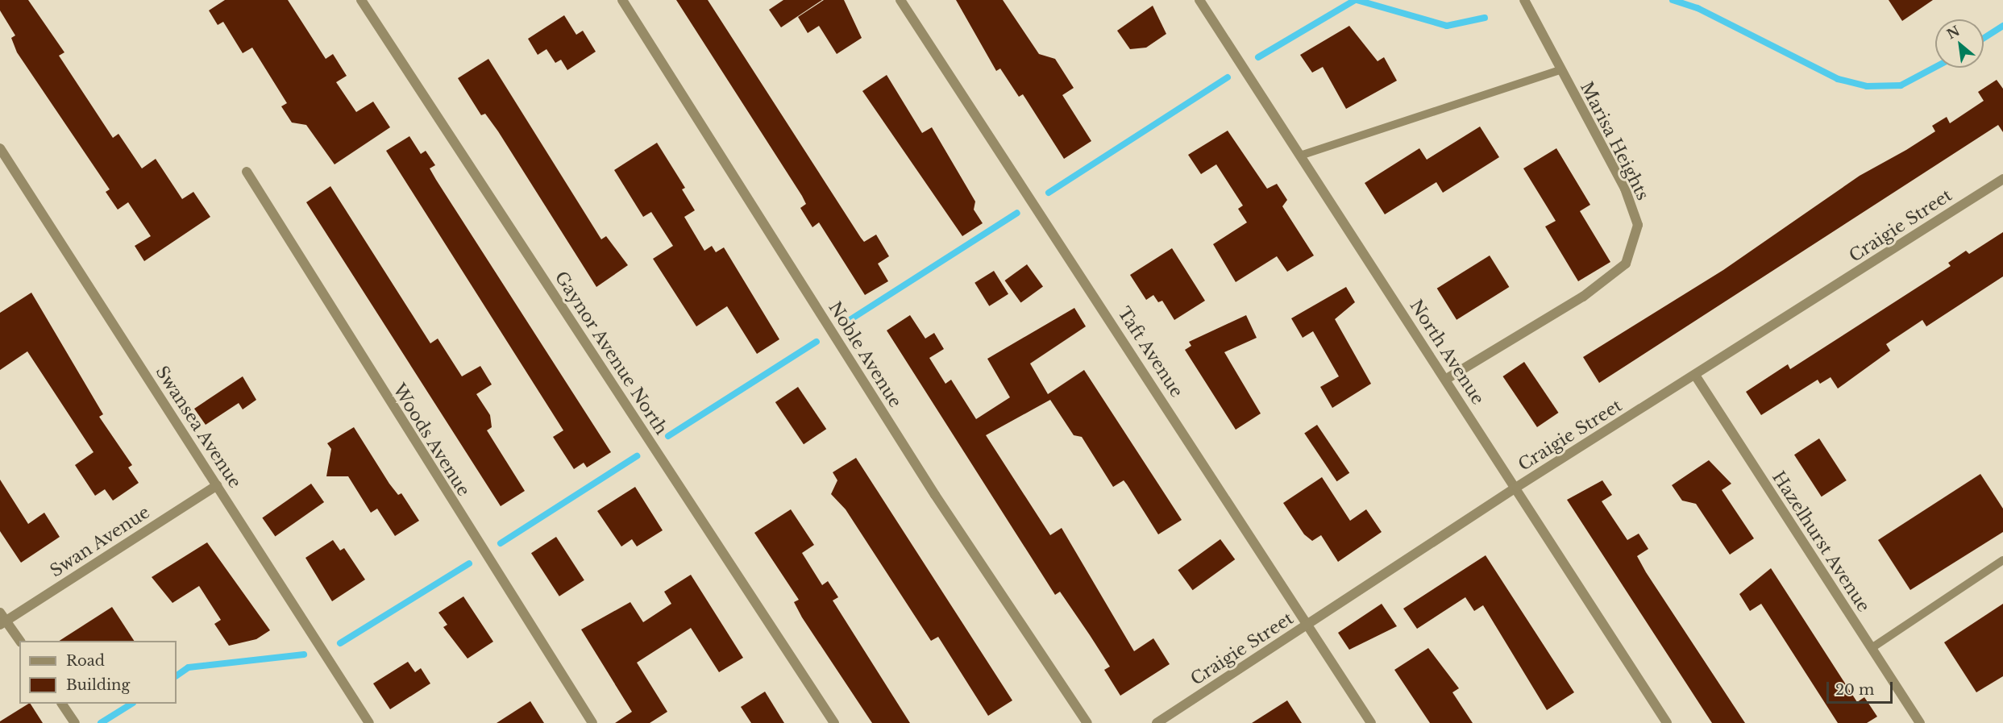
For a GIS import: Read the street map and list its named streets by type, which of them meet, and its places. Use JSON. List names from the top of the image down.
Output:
{
  "streets": {
    "street": [
      "Marisa Heights",
      "Craigie Street",
      "Taft Avenue",
      "North Avenue",
      "Gaynor Avenue North",
      "Noble Avenue",
      "Swansea Avenue",
      "Woods Avenue",
      "Swan Avenue",
      "Hazelhurst Avenue"
    ]
  },
  "crossings": [
    ["Marisa Heights", "North Avenue"],
    ["Craigie Street", "Taft Avenue"],
    ["Craigie Street", "North Avenue"],
    ["Craigie Street", "Hazelhurst Avenue"],
    ["Swansea Avenue", "Swan Avenue"]
  ],
  "legend": ["Road", "Building"],
  "scale_bar": "20 m",
  "north": "top left"
}
